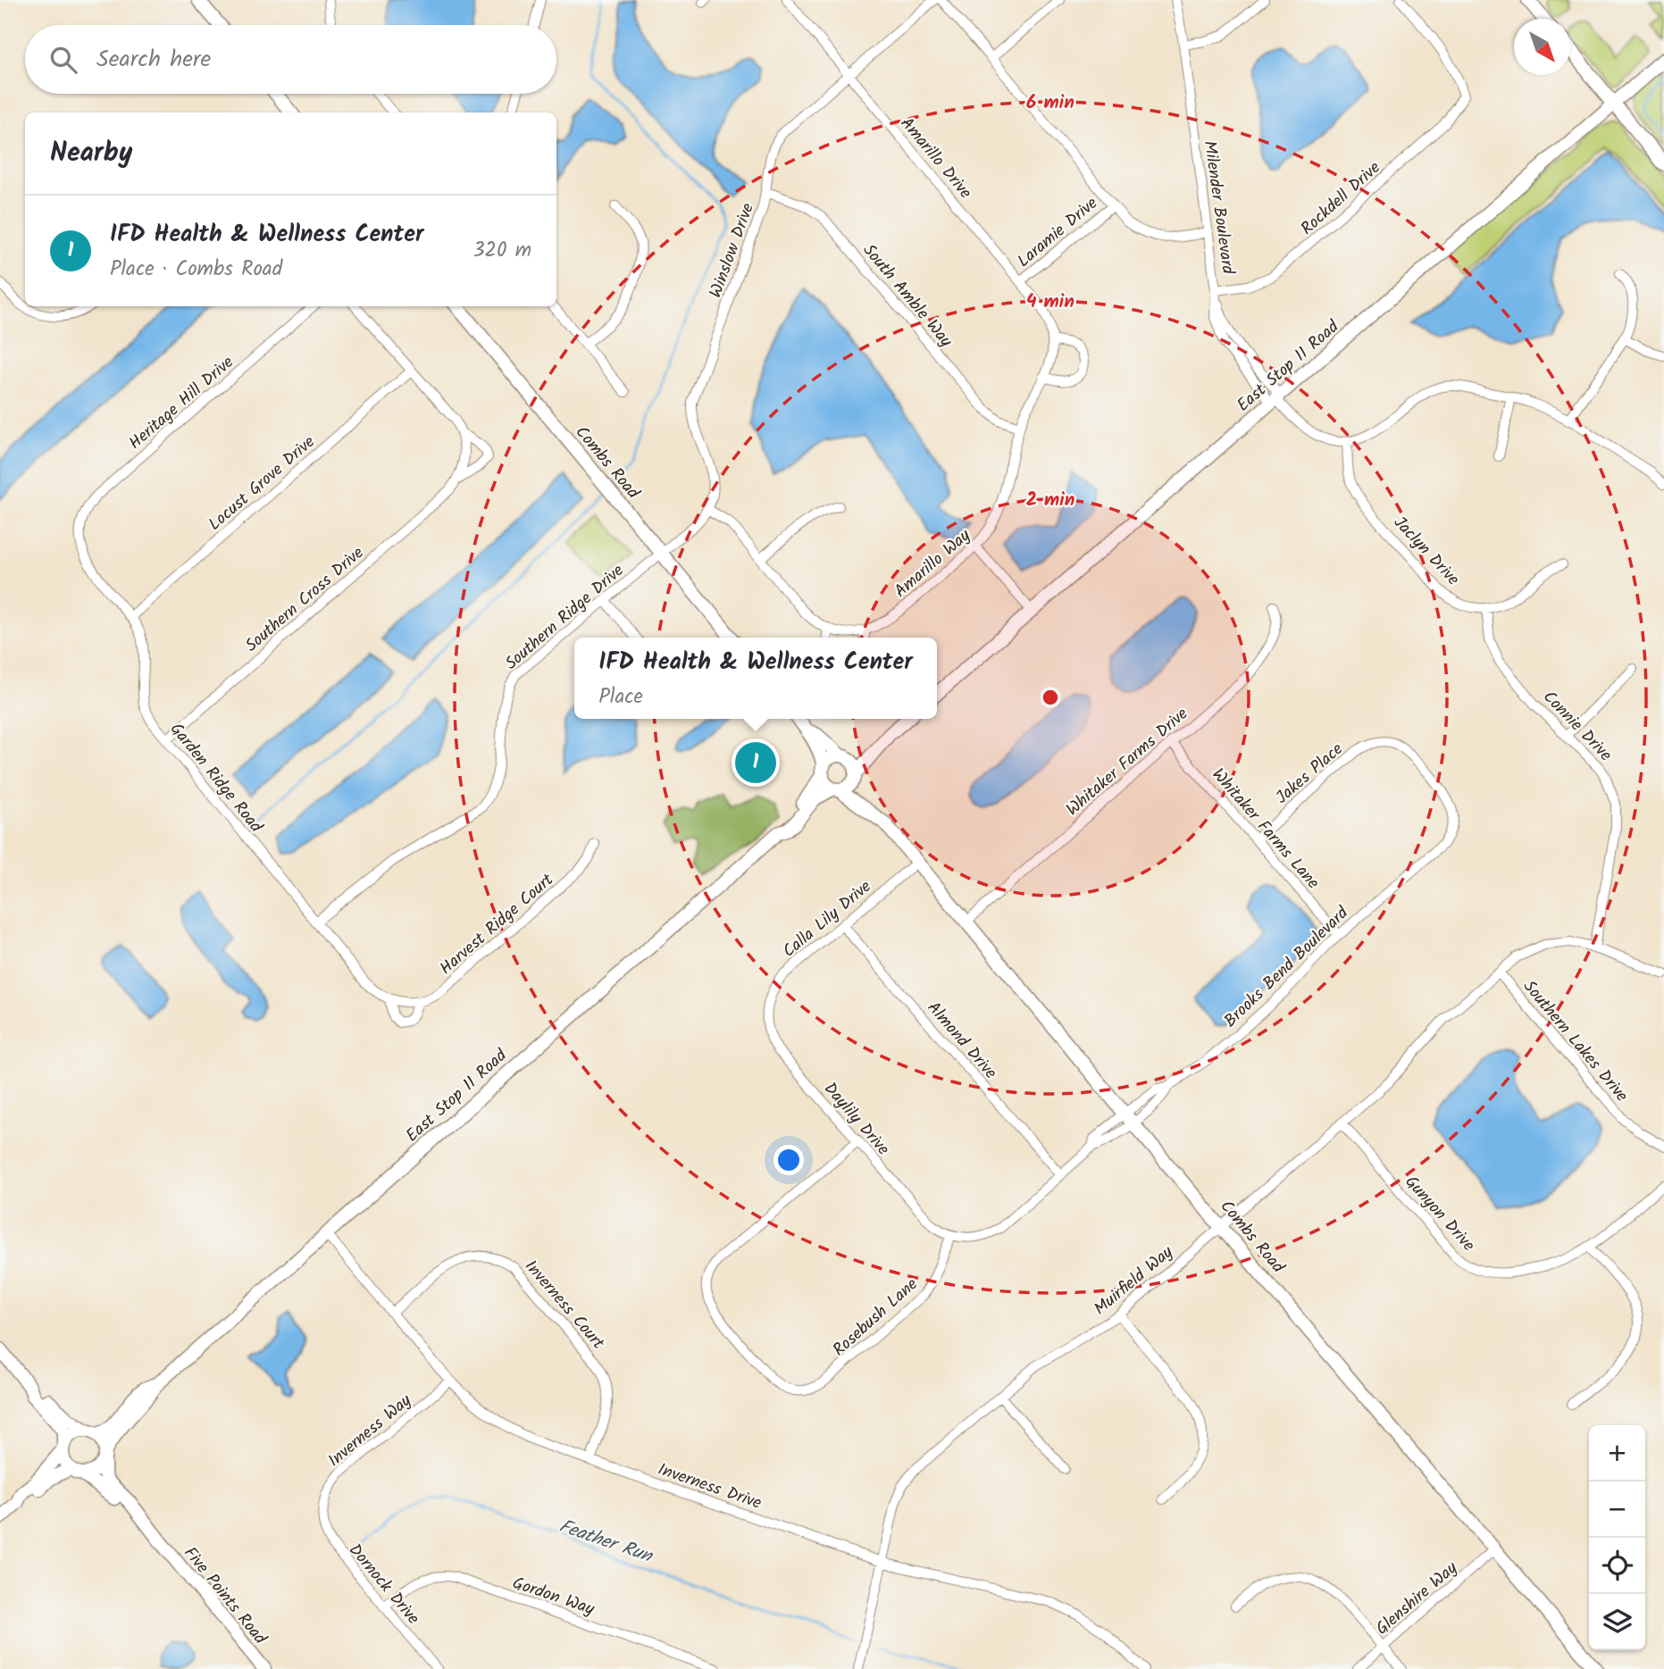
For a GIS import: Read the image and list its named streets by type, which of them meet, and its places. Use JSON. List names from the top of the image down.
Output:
{
  "streets": {
    "street": [
      "Amarillo Drive",
      "Rockdell Drive",
      "Milender Boulevard",
      "Laramie Drive",
      "Winslow Drive",
      "South Amble Way",
      "East Stop 11 Road",
      "Heritage Hill Drive",
      "Combs Road",
      "Locust Grove Drive",
      "Jaclyn Drive",
      "Amarillo Way",
      "Southern Cross Drive",
      "Southern Ridge Drive",
      "Connie Drive",
      "Whitaker Farms Drive",
      "Jakes Place",
      "Garden Ridge Road",
      "Whitaker Farms Lane",
      "Calla Lily Drive",
      "Harvest Ridge Court",
      "Brooks Bend Boulevard",
      "Almond Drive",
      "Southern Lakes Drive",
      "Daylily Drive",
      "Gunyon Drive",
      "Muirfield Way",
      "Inverness Court",
      "Rosebush Lane",
      "Inverness Way",
      "Inverness Drive",
      "Dornock Drive",
      "Five Points Road",
      "Gordon Way",
      "Glenshire Way"
    ]
  },
  "crossings": [
    ["Amarillo Drive", "Laramie Drive"],
    ["Amarillo Drive", "Winslow Drive"],
    ["Amarillo Drive", "Amarillo Way"],
    ["Rockdell Drive", "Milender Boulevard"],
    ["Milender Boulevard", "East Stop 11 Road"],
    ["Milender Boulevard", "Jaclyn Drive"],
    ["Winslow Drive", "South Amble Way"],
    ["South Amble Way", "Amarillo Way"],
    ["East Stop 11 Road", "Combs Road"],
    ["East Stop 11 Road", "Inverness Drive"],
    ["East Stop 11 Road", "Five Points Road"],
    ["Heritage Hill Drive", "Garden Ridge Road"],
    ["Combs Road", "Southern Ridge Drive"],
    ["Combs Road", "Whitaker Farms Drive"],
    ["Combs Road", "Calla Lily Drive"],
    ["Combs Road", "Brooks Bend Boulevard"],
    ["Combs Road", "Muirfield Way"],
    ["Combs Road", "Glenshire Way"],
    ["Locust Grove Drive", "Garden Ridge Road"],
    ["Jaclyn Drive", "Connie Drive"],
    ["Southern Cross Drive", "Garden Ridge Road"],
    ["Southern Ridge Drive", "Garden Ridge Road"],
    ["Connie Drive", "Muirfield Way"],
    ["Whitaker Farms Drive", "Whitaker Farms Lane"],
    ["Jakes Place", "Whitaker Farms Lane"],
    ["Jakes Place", "Brooks Bend Boulevard"],
    ["Garden Ridge Road", "Harvest Ridge Court"],
    ["Whitaker Farms Lane", "Brooks Bend Boulevard"],
    ["Calla Lily Drive", "Almond Drive"],
    ["Calla Lily Drive", "Daylily Drive"],
    ["Southern Lakes Drive", "Muirfield Way"],
    ["Daylily Drive", "Rosebush Lane"],
    ["Gunyon Drive", "Muirfield Way"],
    ["Muirfield Way", "Inverness Drive"],
    ["Inverness Court", "Inverness Drive"],
    ["Inverness Way", "Inverness Drive"],
    ["Inverness Way", "Dornock Drive"],
    ["Dornock Drive", "Gordon Way"]
  ],
  "water": ["Feather Run"],
  "north": "bottom right",
  "page": {
    "search": "Search here",
    "heading": "Nearby",
    "list": [
      {
        "mark": "1",
        "name": "IFD Health & Wellness Center",
        "note": "Place · Combs Road",
        "value": "320 m"
      }
    ],
    "popup": ["IFD Health & Wellness Center", "Place"],
    "pins": "1",
    "map_buttons": ["+", "−"]
  },
  "rings": ["6 min", "4 min", "2 min"]
}
